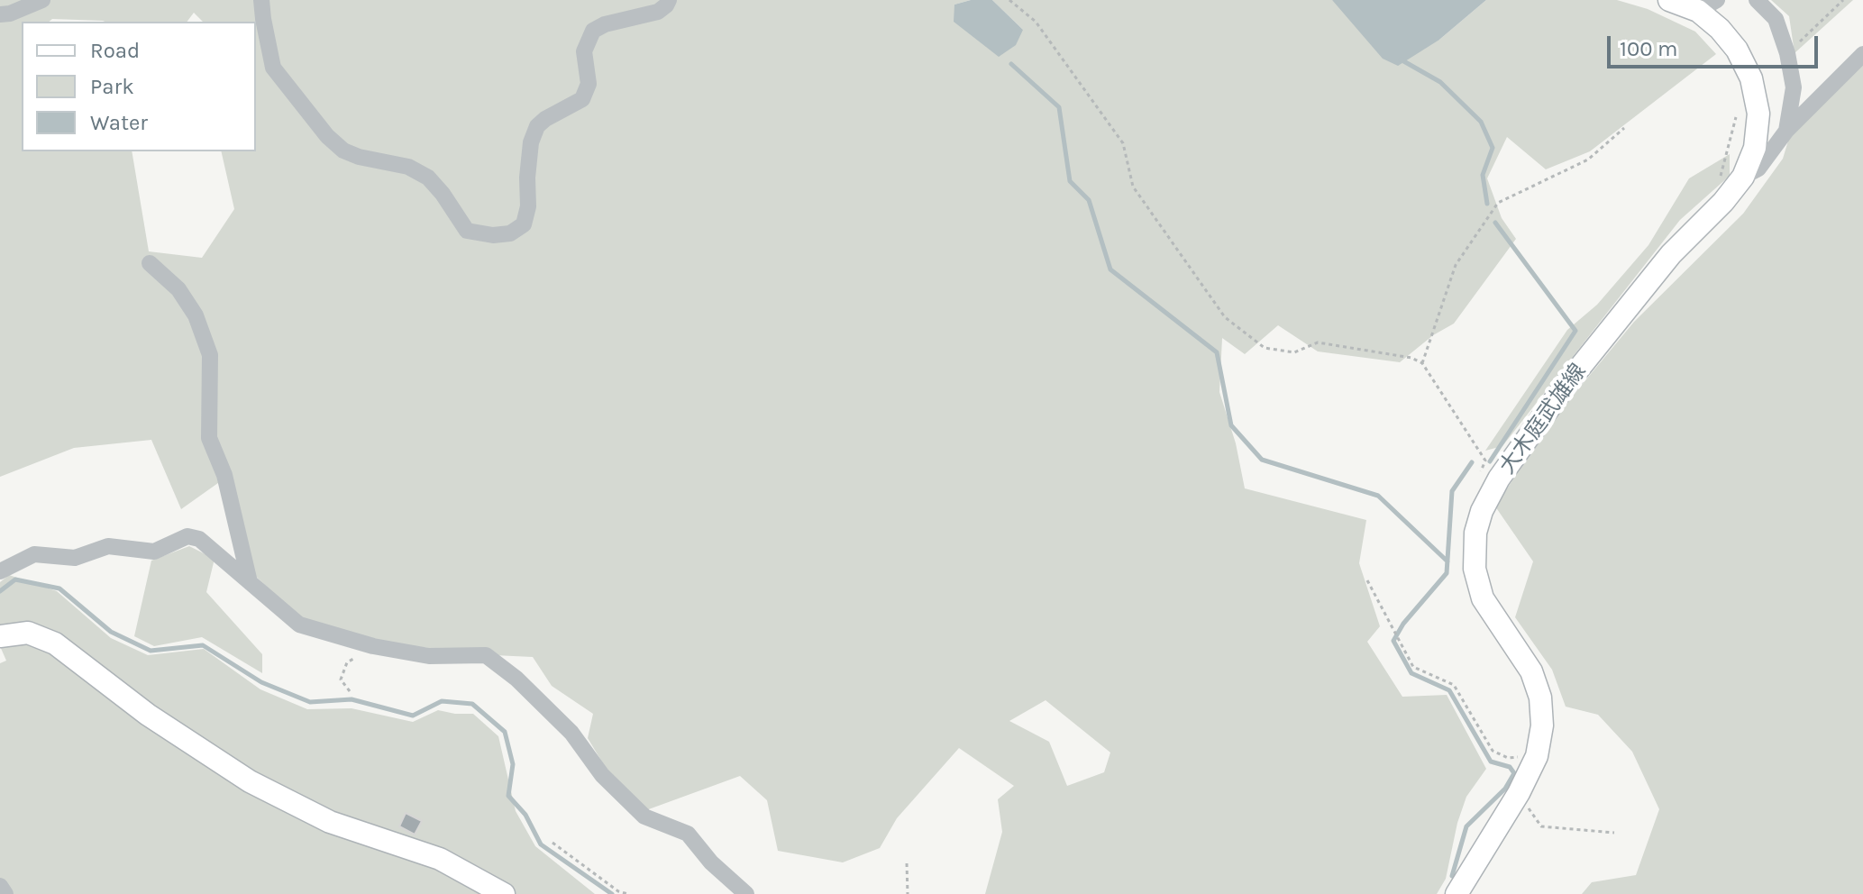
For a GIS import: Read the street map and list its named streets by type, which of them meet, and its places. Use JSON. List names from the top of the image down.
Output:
{
  "streets": {
    "main road": ["大木庭武雄線"]
  },
  "legend": ["Road", "Park", "Water"],
  "scale_bar": "100 m"
}
